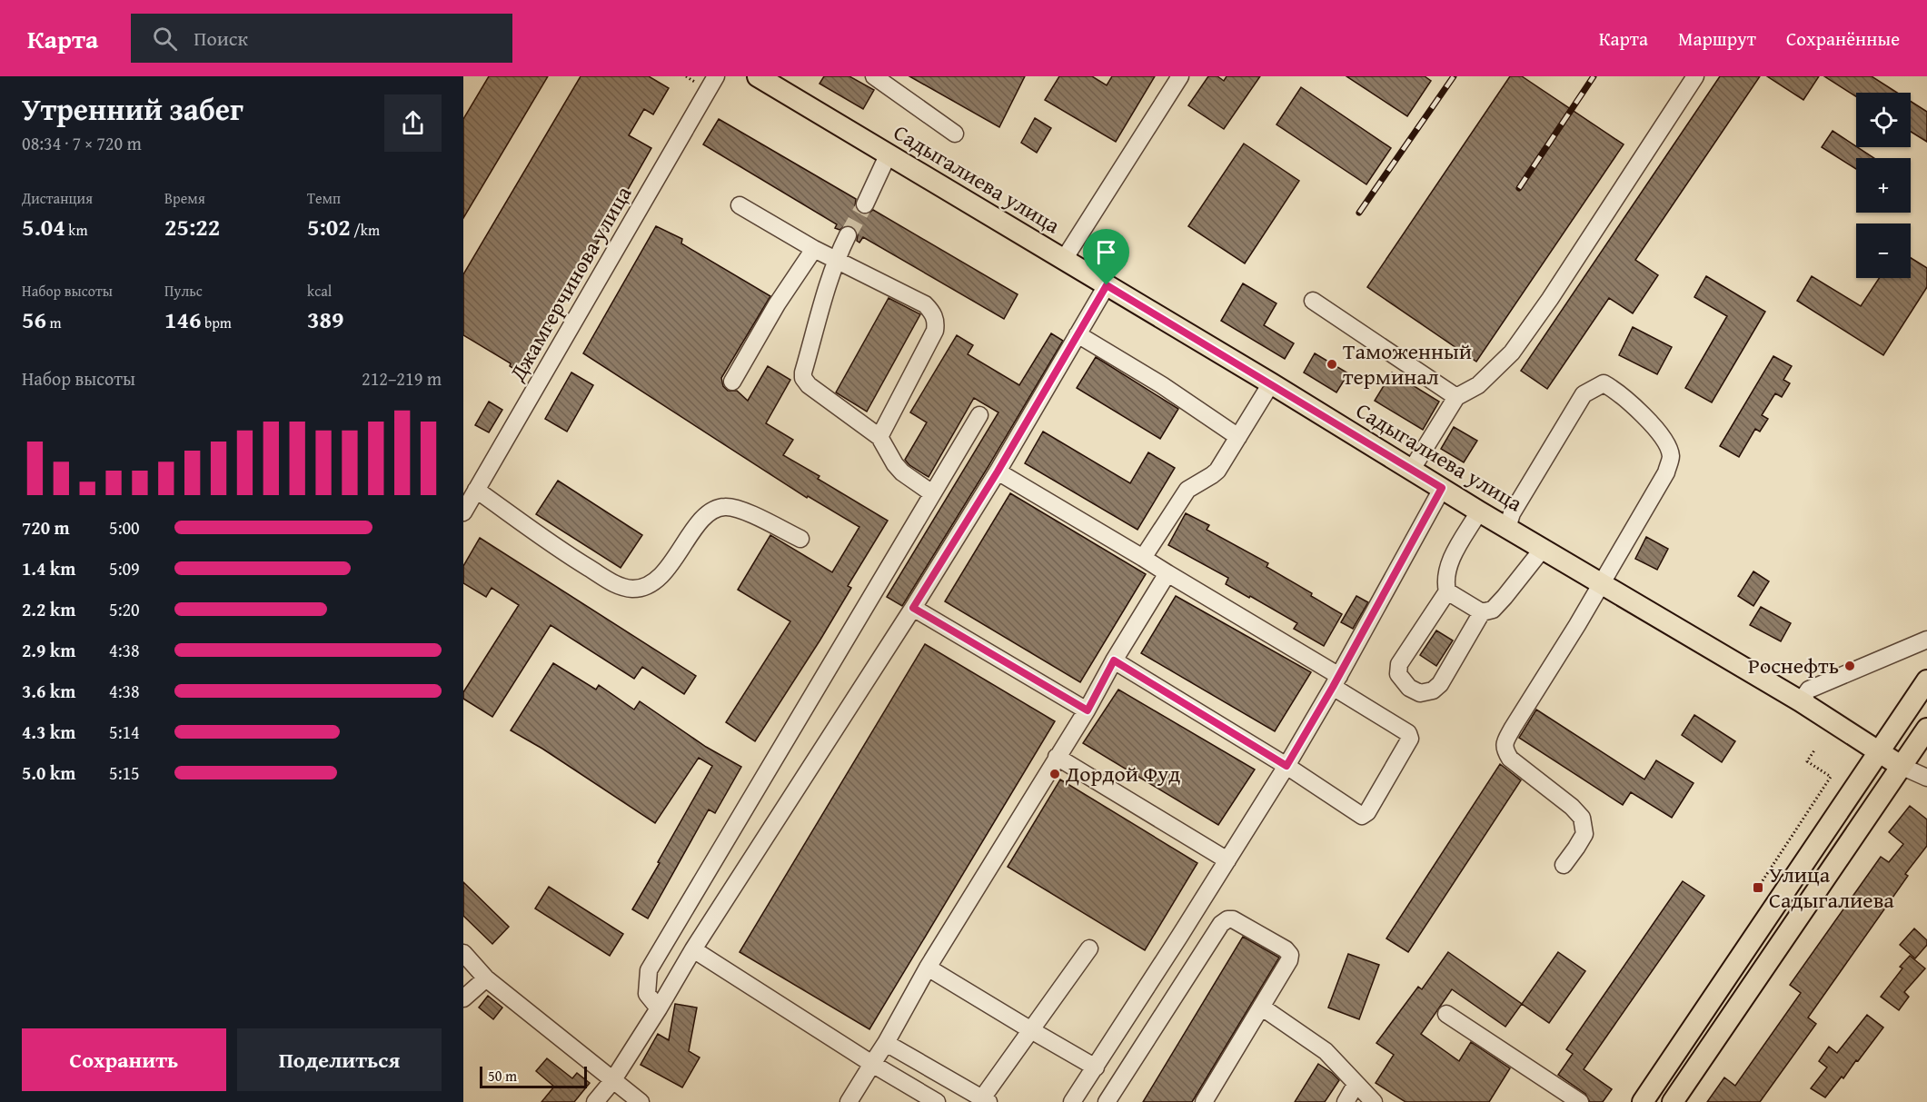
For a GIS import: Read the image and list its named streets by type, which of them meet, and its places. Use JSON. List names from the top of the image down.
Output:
{
  "streets": {
    "main road": ["Садыгалиева улица"],
    "street": ["Джамгерчинова улица"]
  },
  "places": {
    "other": ["Таможенный терминал", "Роснефть", "Дордой Фуд"],
    "transit": ["Улица Садыгалиева"]
  },
  "scale_bar": "50 m",
  "page": {
    "header": "Карта",
    "search": "Поиск",
    "nav": ["Карта", "Маршрут", "Сохранённые"],
    "heading": ["Утренний забег", "08:34 · 7 × 720 m"],
    "map_buttons": ["+", "−"],
    "stats": [
      ["Дистанция", "5.04 km"],
      ["Время", "25:22"],
      ["Темп", "5:02 /km"],
      ["Набор высоты", "56 m"],
      ["Пульс", "146 bpm"],
      ["kcal", "389"]
    ],
    "chart": ["Набор высоты", "212–219 m"],
    "list": [
      {
        "name": "720 m",
        "note": "5:00"
      },
      {
        "name": "1.4 km",
        "note": "5:09"
      },
      {
        "name": "2.2 km",
        "note": "5:20"
      },
      {
        "name": "2.9 km",
        "note": "4:38"
      },
      {
        "name": "3.6 km",
        "note": "4:38"
      },
      {
        "name": "4.3 km",
        "note": "5:14"
      },
      {
        "name": "5.0 km",
        "note": "5:15"
      }
    ],
    "buttons": ["Сохранить", "Поделиться"],
    "scale": "50 m"
  }
}
